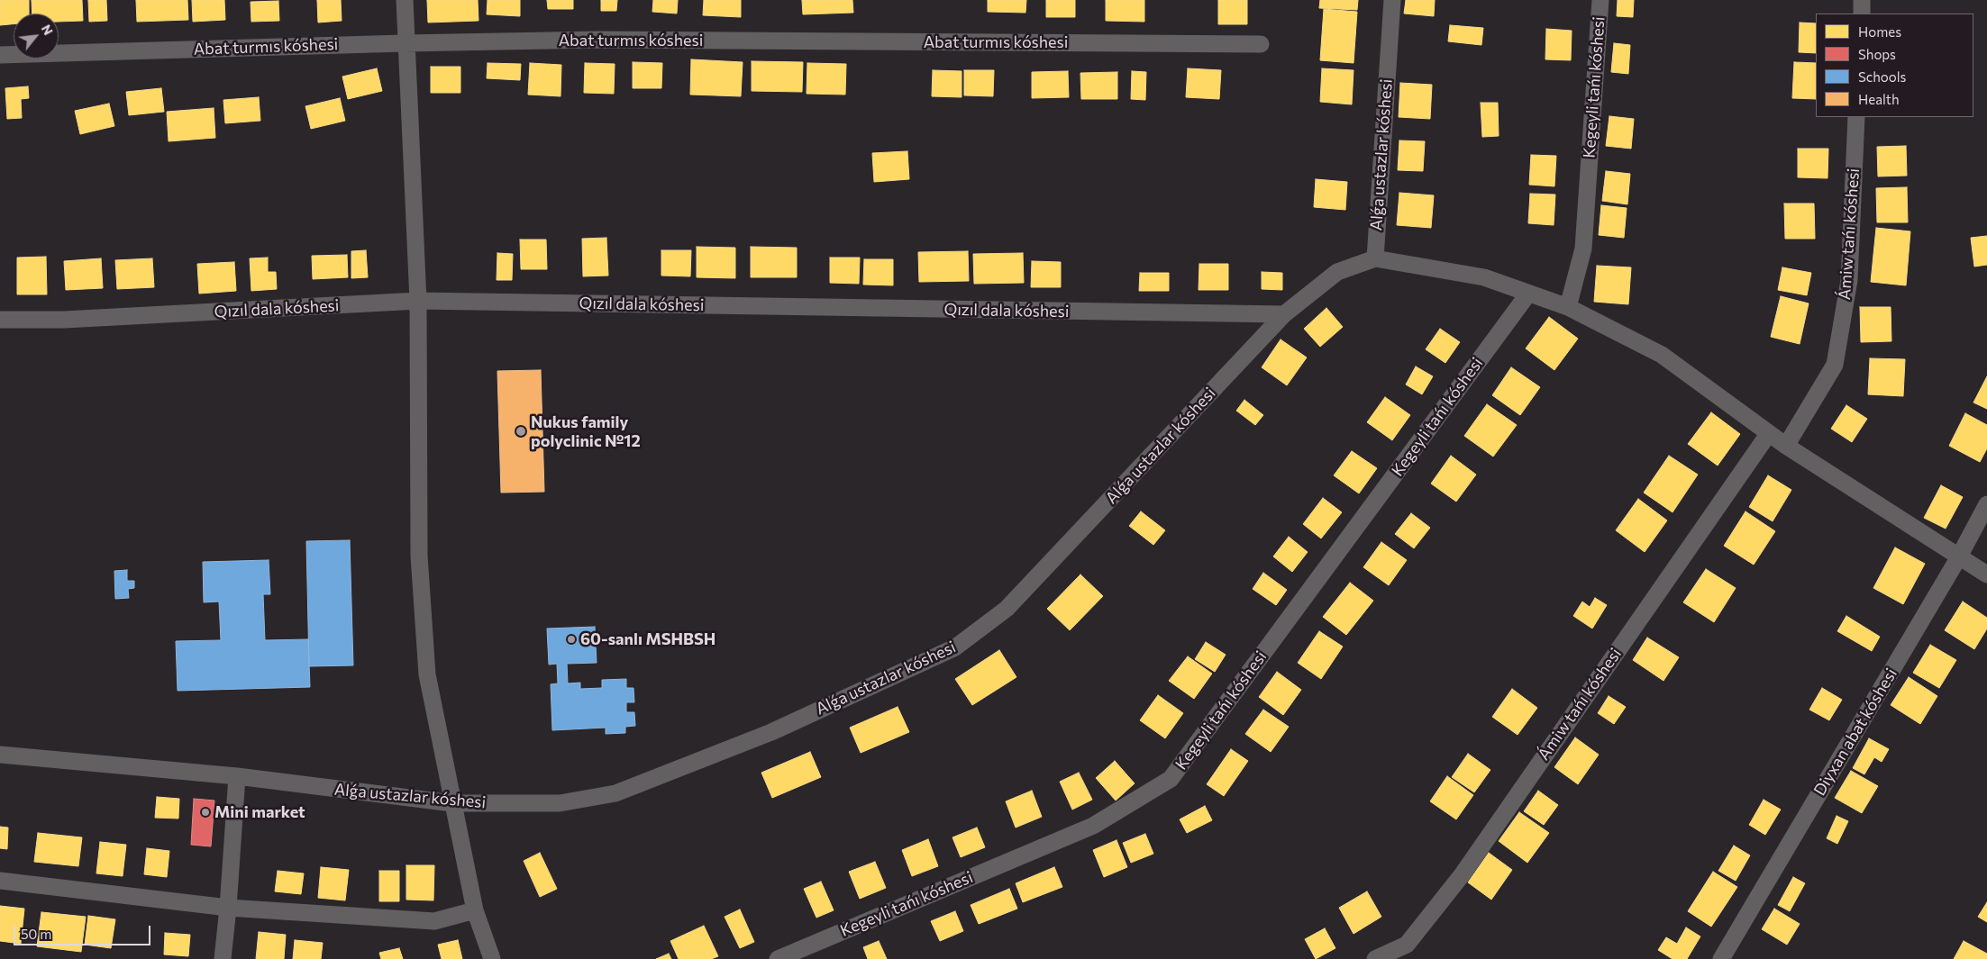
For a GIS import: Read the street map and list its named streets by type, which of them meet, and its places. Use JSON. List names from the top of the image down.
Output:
{
  "streets": {
    "street": [
      "Abat turmıs kóshesi",
      "Kegeyli tańı kóshesi",
      "Alǵa ustazlar kóshesi",
      "Ámiw tańı kóshesi",
      "Qızıl dala kóshesi",
      "Diyxan abat kóshesi"
    ]
  },
  "crossings": [
    ["Alǵa ustazlar kóshesi", "Qızıl dala kóshesi"]
  ],
  "places": ["Nukus family polyclinic №12", "60-sanlı MSHBSH", "Mini market"],
  "legend": [
    "Homes",
    "Shops",
    "Schools",
    "Health"
  ],
  "scale_bar": "50 m",
  "north": "top right"
}
